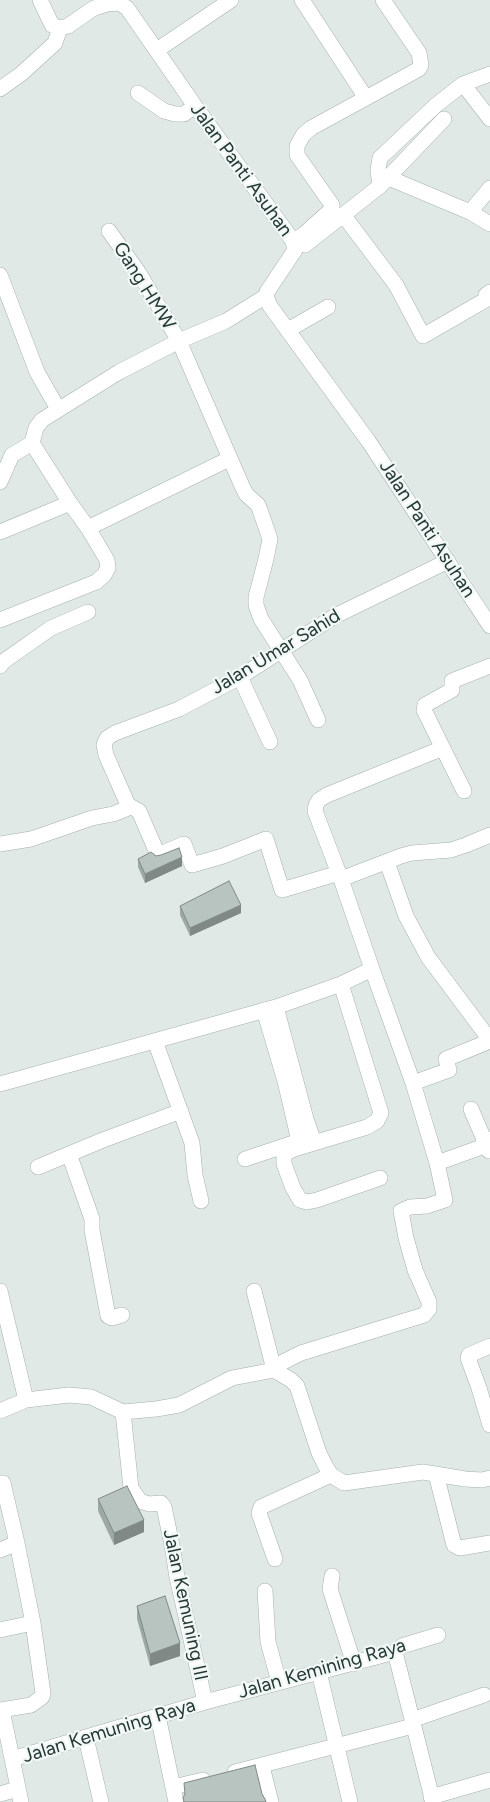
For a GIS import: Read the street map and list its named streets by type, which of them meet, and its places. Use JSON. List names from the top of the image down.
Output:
{
  "streets": {
    "street": [
      "Jalan Panti Asuhan",
      "Gang HMW",
      "Jalan Umar Sahid",
      "Jalan Kemuning III",
      "Jalan Kemining Raya",
      "Jalan Kemuning Raya"
    ]
  },
  "crossings": [
    ["Jalan Panti Asuhan", "Jalan Umar Sahid"],
    ["Gang HMW", "Jalan Umar Sahid"],
    ["Jalan Kemuning III", "Jalan Kemining Raya"],
    ["Jalan Kemuning III", "Jalan Kemuning Raya"],
    ["Jalan Kemining Raya", "Jalan Kemuning Raya"]
  ]
}
